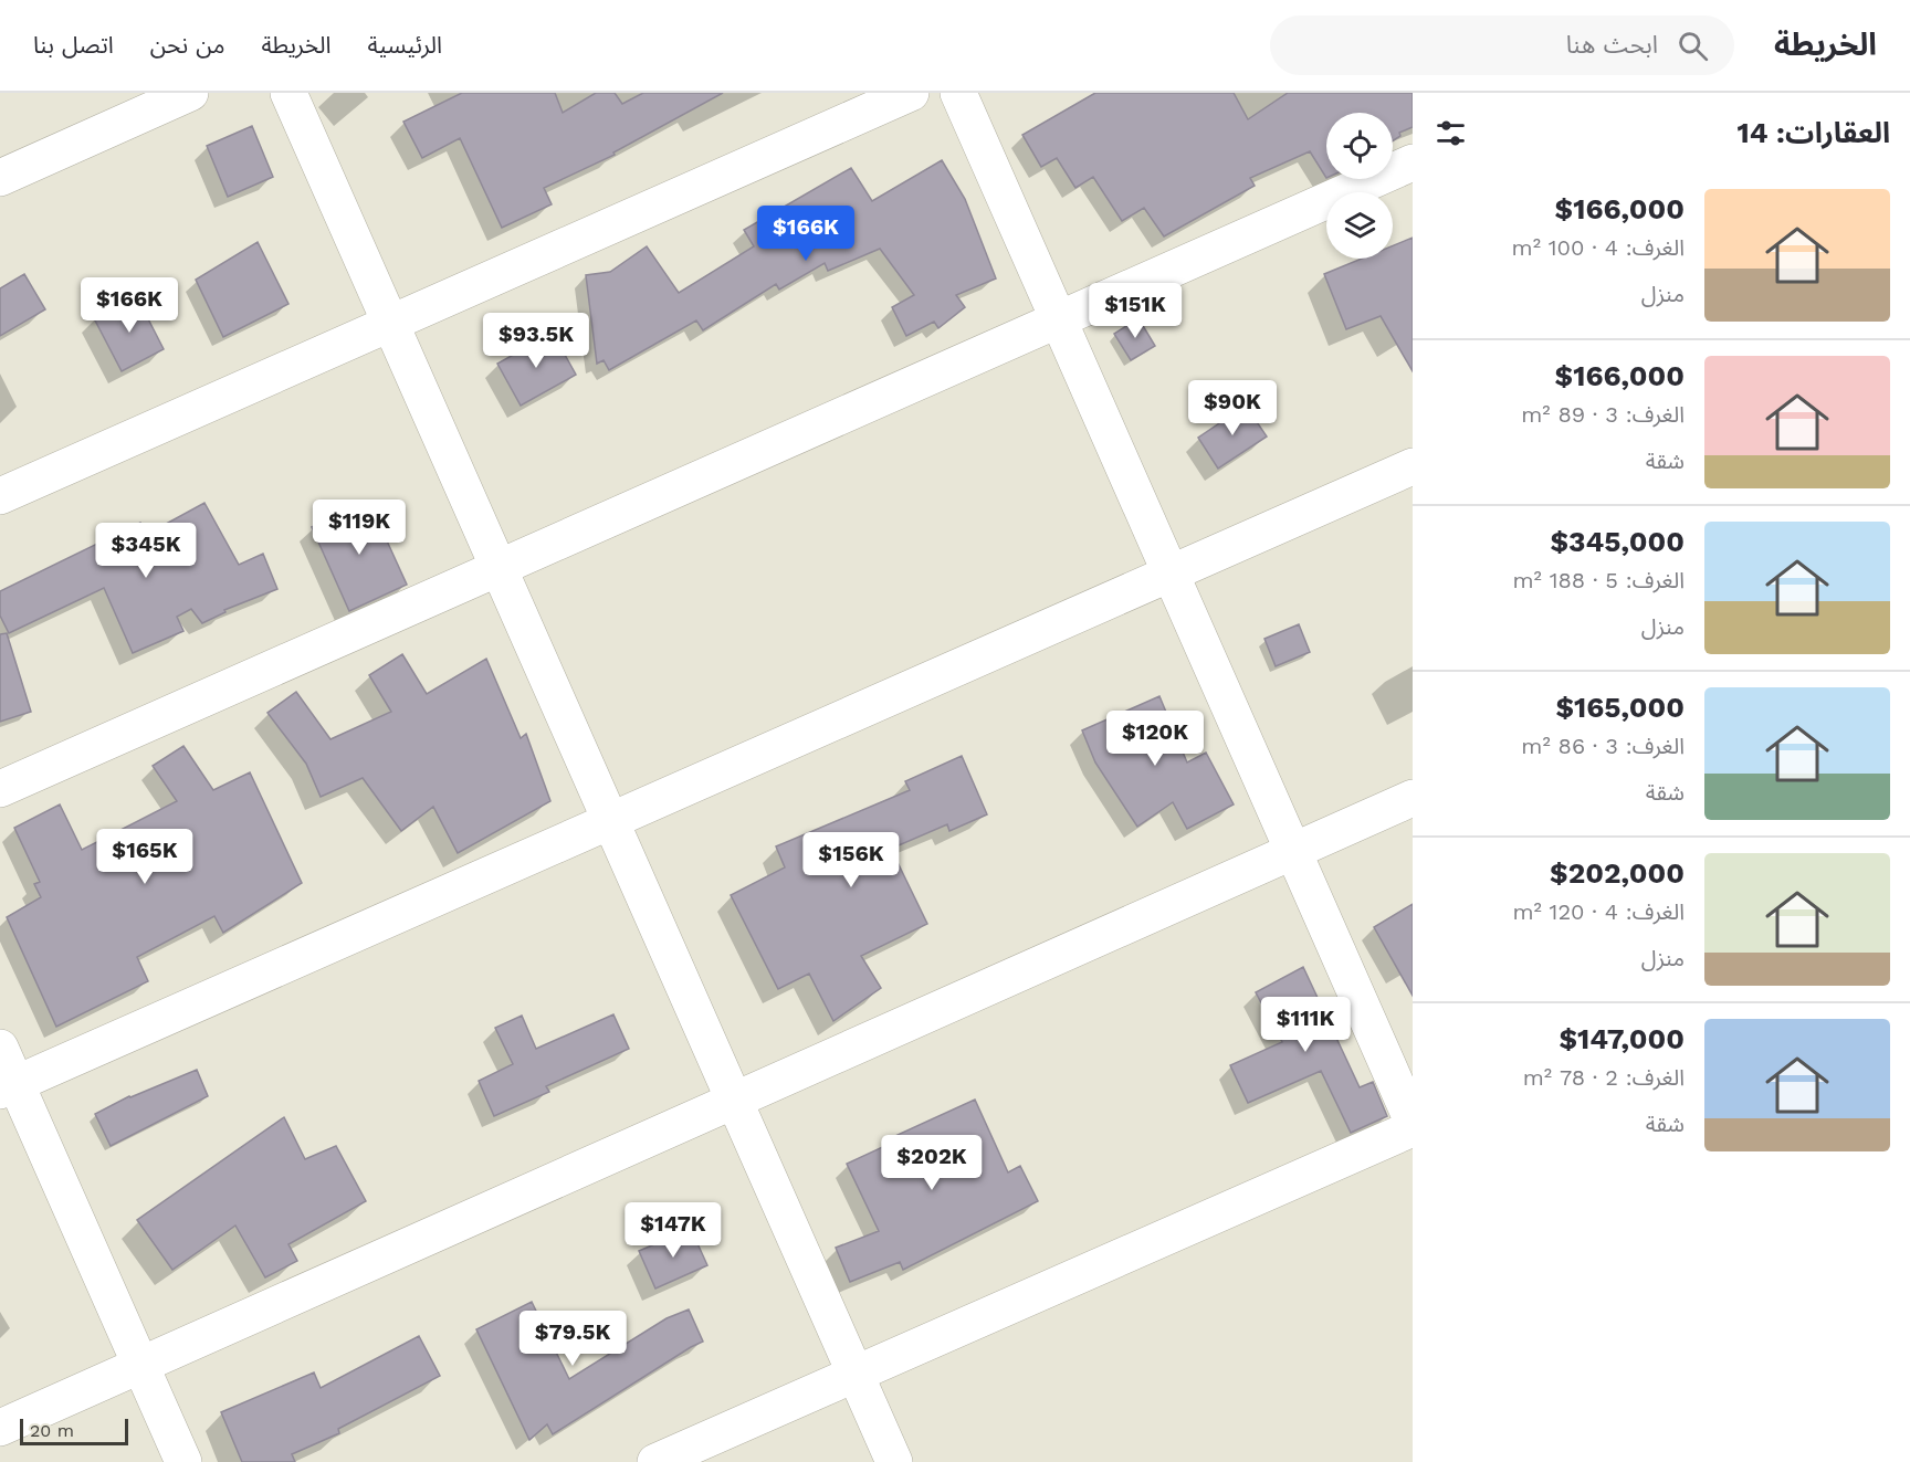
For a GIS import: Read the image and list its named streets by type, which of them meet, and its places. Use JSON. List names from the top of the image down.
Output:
{
  "scale_bar": "20 m",
  "page": {
    "header": "الخريطة",
    "search": "ابحث هنا",
    "nav": [
      "الرئيسية",
      "الخريطة",
      "من نحن",
      "اتصل بنا"
    ],
    "heading": "العقارات: 14",
    "list": [
      {
        "name": "$166,000",
        "note": "الغرف: 4 · 100 m² · منزل"
      },
      {
        "name": "$166,000",
        "note": "الغرف: 3 · 89 m² · شقة"
      },
      {
        "name": "$345,000",
        "note": "الغرف: 5 · 188 m² · منزل"
      },
      {
        "name": "$165,000",
        "note": "الغرف: 3 · 86 m² · شقة"
      },
      {
        "name": "$202,000",
        "note": "الغرف: 4 · 120 m² · منزل"
      },
      {
        "name": "$147,000",
        "note": "الغرف: 2 · 78 m² · شقة"
      }
    ],
    "price": [
      "$166K",
      "$166K",
      "$151K",
      "$93.5K",
      "$90K",
      "$119K",
      "$345K",
      "$120K",
      "$165K",
      "$156K",
      "$111K",
      "$202K",
      "$147K",
      "$79.5K"
    ],
    "scale": "20 m"
  }
}
